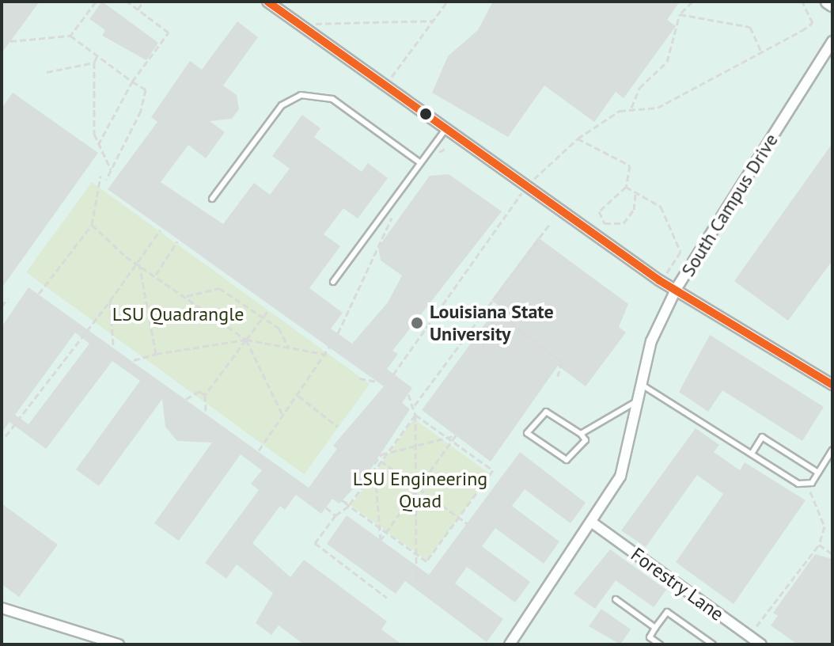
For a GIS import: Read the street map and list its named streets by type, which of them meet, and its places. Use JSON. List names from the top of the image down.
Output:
{
  "streets": {
    "street": ["South Campus Drive", "Forestry Lane"]
  },
  "crossings": [
    ["South Campus Drive", "Forestry Lane"]
  ],
  "parks": ["LSU Quadrangle", "LSU Engineering Quad"],
  "places": ["Louisiana State University"]
}
